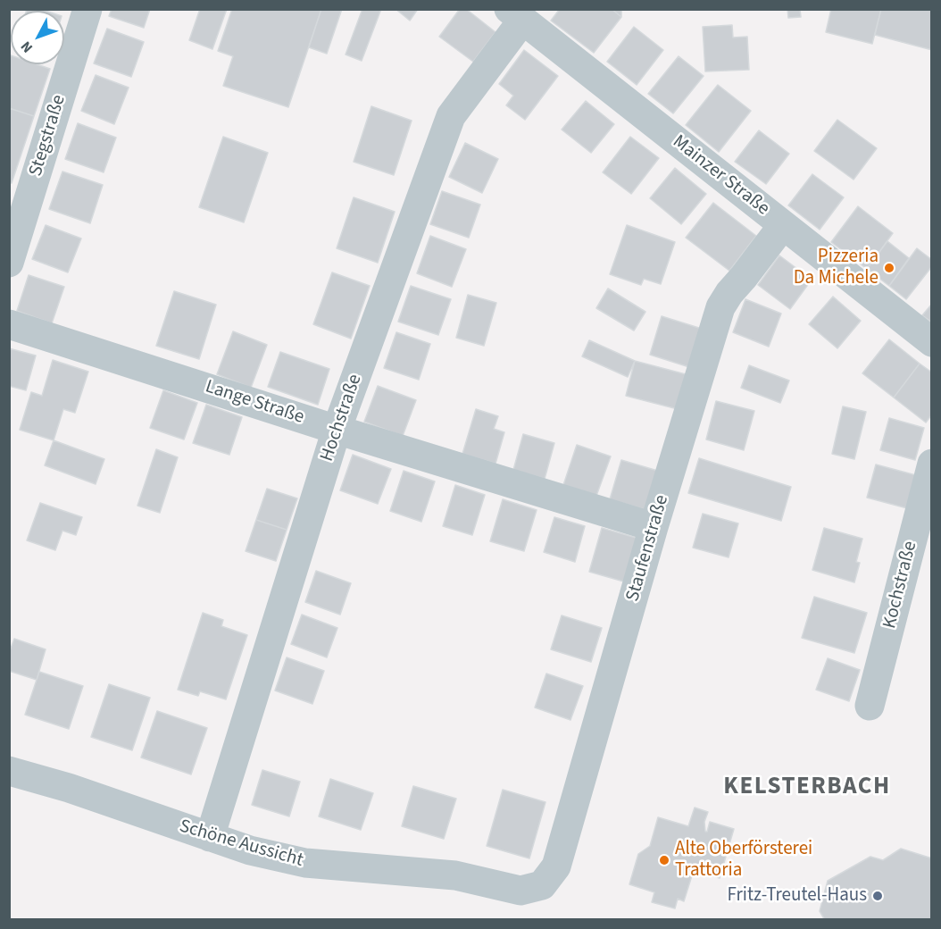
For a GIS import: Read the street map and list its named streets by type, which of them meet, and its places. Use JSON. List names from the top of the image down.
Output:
{
  "streets": {
    "street": [
      "Stegstraße",
      "Mainzer Straße",
      "Lange Straße",
      "Hochstraße",
      "Staufenstraße",
      "Kochstraße",
      "Schöne Aussicht"
    ]
  },
  "crossings": [
    ["Mainzer Straße", "Hochstraße"],
    ["Mainzer Straße", "Staufenstraße"],
    ["Lange Straße", "Hochstraße"],
    ["Lange Straße", "Staufenstraße"],
    ["Hochstraße", "Schöne Aussicht"],
    ["Staufenstraße", "Schöne Aussicht"]
  ],
  "districts": ["KELSTERBACH"],
  "places": ["Pizzeria Da Michele", "Alte Oberförsterei Trattoria", "Fritz-Treutel-Haus"],
  "north": "bottom left"
}
